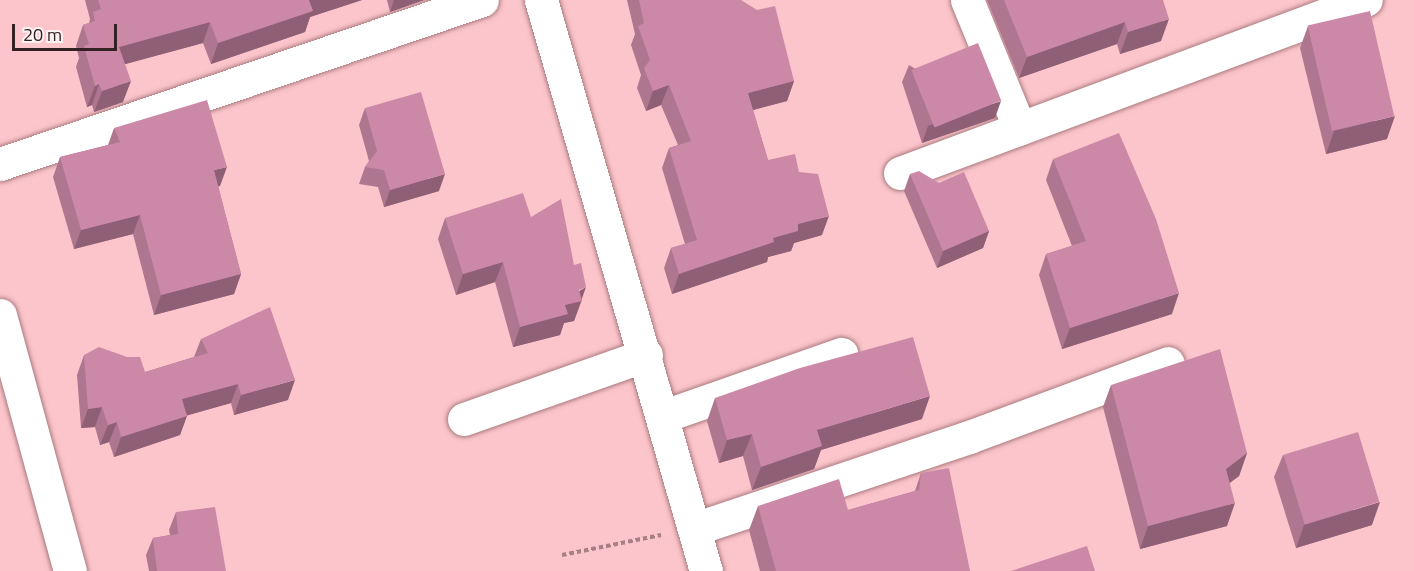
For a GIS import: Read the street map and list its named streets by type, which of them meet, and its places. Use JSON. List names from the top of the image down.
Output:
{
  "scale_bar": "20 m"
}
